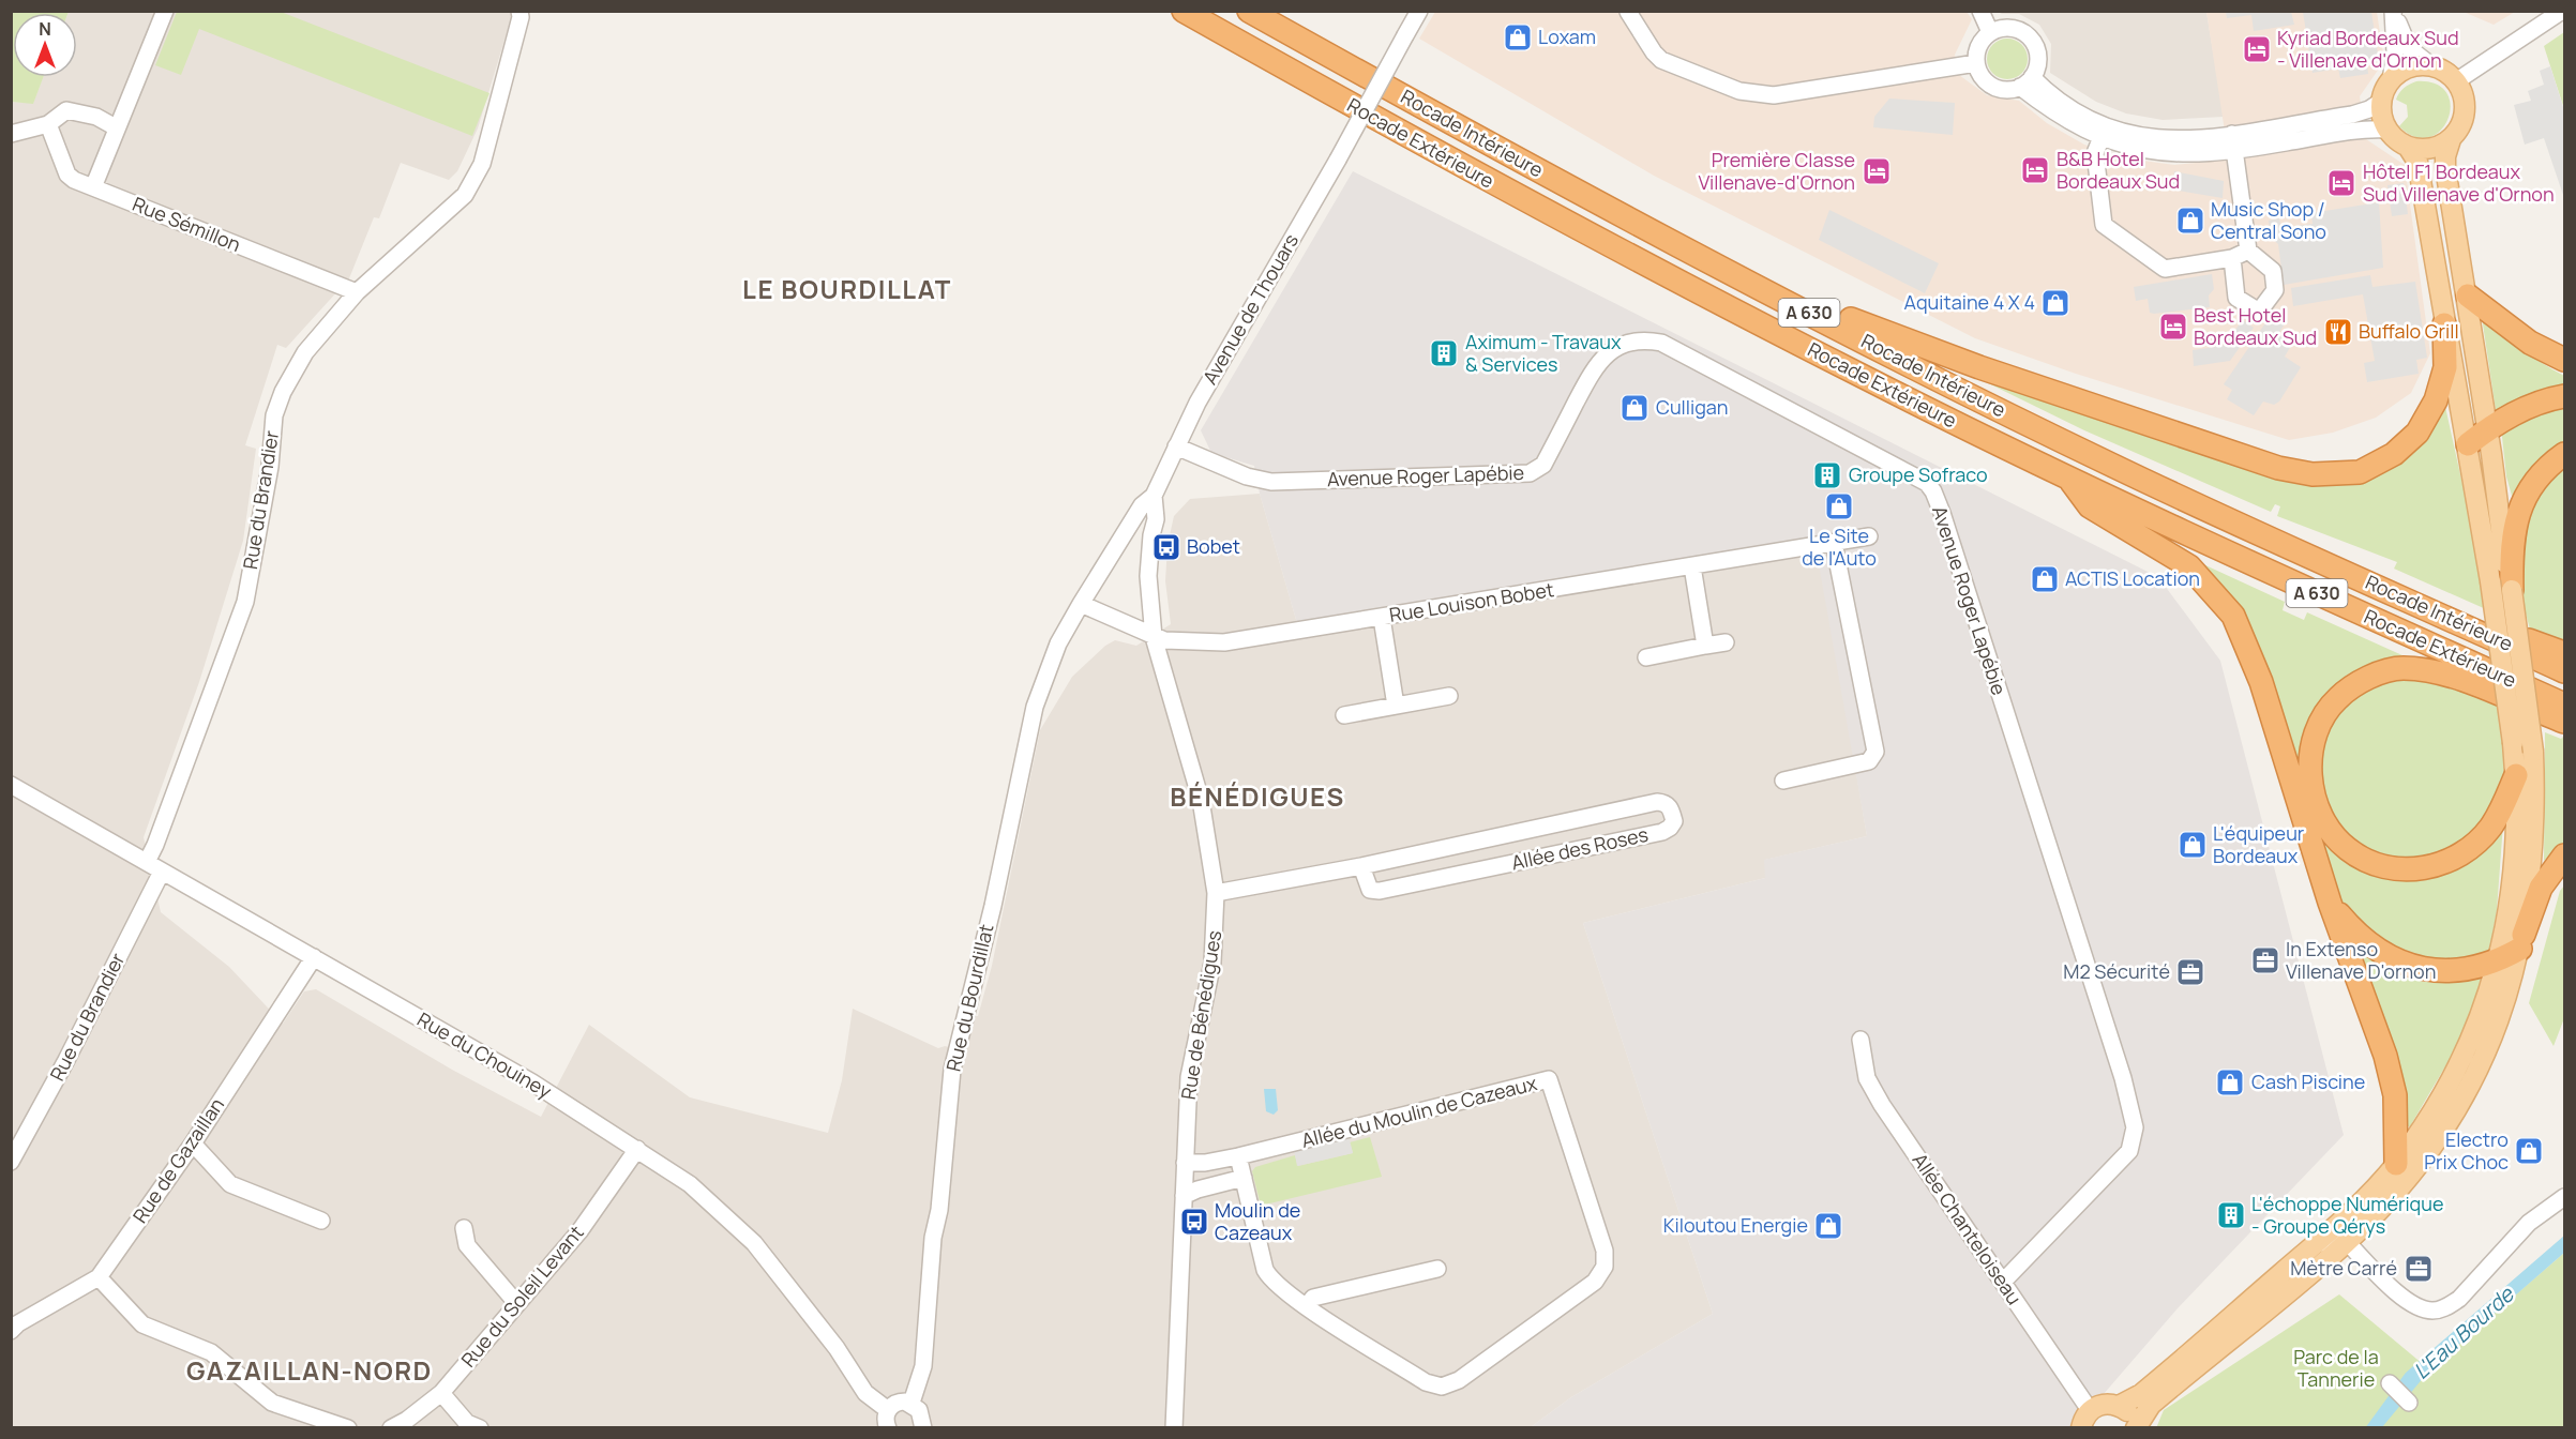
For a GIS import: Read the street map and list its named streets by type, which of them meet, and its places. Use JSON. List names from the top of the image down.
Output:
{
  "streets": {
    "highway": ["Rocade Intérieure", "Rocade Extérieure", "A 630"],
    "street": [
      "Rue Sémillon",
      "Avenue de Thouars",
      "Avenue Roger Lapébie",
      "Rue du Brandier",
      "Rue Louison Bobet",
      "Allée des Roses",
      "Rue du Bourdillat",
      "Rue de Bénédigues",
      "Rue du Chouiney",
      "Allée du Moulin de Cazeaux",
      "Rue de Gazaillan",
      "Allée Chanteloiseau",
      "Rue du Soleil Levant"
    ]
  },
  "crossings": [
    ["Rue Sémillon", "Rue du Brandier"],
    ["Avenue de Thouars", "Avenue Roger Lapébie"],
    ["Avenue de Thouars", "Rue Louison Bobet"],
    ["Avenue de Thouars", "Rue du Bourdillat"],
    ["Avenue de Thouars", "Rue de Bénédigues"],
    ["Avenue Roger Lapébie", "Allée Chanteloiseau"],
    ["Rue du Brandier", "Rue du Chouiney"],
    ["Rue Louison Bobet", "Rue du Bourdillat"],
    ["Rue Louison Bobet", "Rue de Bénédigues"],
    ["Allée des Roses", "Rue de Bénédigues"],
    ["Rue de Bénédigues", "Allée du Moulin de Cazeaux"],
    ["Rue du Chouiney", "Rue de Gazaillan"],
    ["Rue du Chouiney", "Rue du Soleil Levant"]
  ],
  "districts": ["LE BOURDILLAT", "BÉNÉDIGUES", "GAZAILLAN-NORD"],
  "water": ["L'Eau Bourde"],
  "parks": ["Parc de la Tannerie"],
  "places": {
    "shop": [
      "Loxam",
      "Music Shop / Central Sono",
      "Aquitaine 4 X 4",
      "Culligan",
      "Le Site de l'Auto",
      "ACTIS Location",
      "L'équipeur Bordeaux",
      "Cash Piscine",
      "Electro Prix Choc",
      "Kiloutou Energie"
    ],
    "hotel": [
      "Kyriad Bordeaux Sud - Villenave d'Ornon",
      "B&B Hotel Bordeaux Sud",
      "Première Classe Villenave-d'Ornon",
      "Hôtel F1 Bordeaux Sud Villenave d'Ornon",
      "Best Hotel Bordeaux Sud"
    ],
    "restaurant": ["Buffalo Grill"],
    "building": ["Aximum - Travaux & Services", "Groupe Sofraco", "L'échoppe Numérique - Groupe Qérys"],
    "bus stop": ["Bobet", "Moulin de Cazeaux"],
    "office": ["In Extenso Villenave D'ornon", "M2 Sécurité", "Mètre Carré"]
  },
  "north": "top"
}
